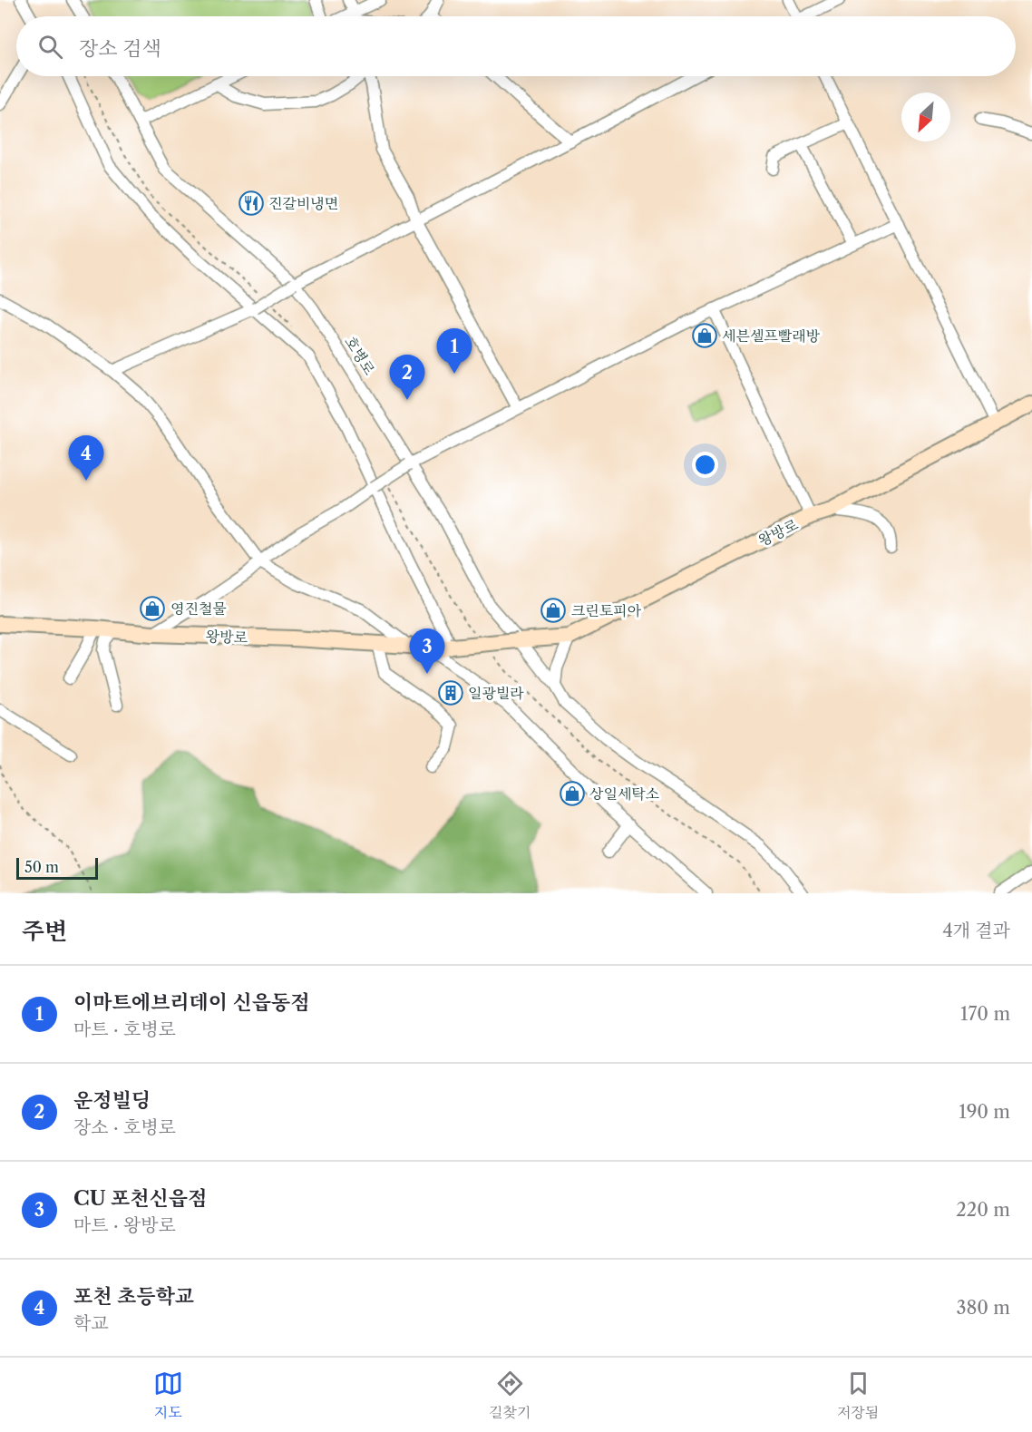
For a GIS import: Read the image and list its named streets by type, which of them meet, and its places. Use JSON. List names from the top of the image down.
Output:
{
  "streets": {
    "main road": ["왕방로"],
    "street": ["호병로"]
  },
  "crossings": [
    ["호병로", "왕방로"]
  ],
  "places": {
    "restaurant": ["진갈비냉면"],
    "shop": [
      "세븐셀프빨래방",
      "영진철물",
      "크린토피아",
      "상일세탁소"
    ],
    "building": ["일광빌라"]
  },
  "scale_bar": "50 m",
  "north": "bottom left",
  "page": {
    "search": "장소 검색",
    "pins": [
      "1",
      "2",
      "4",
      "3"
    ],
    "scale": "50 m",
    "heading": ["주변", "4개 결과"],
    "list": [
      {
        "mark": "1",
        "name": "이마트에브리데이 신읍동점",
        "note": "마트 · 호병로",
        "value": "170 m"
      },
      {
        "mark": "2",
        "name": "운정빌딩",
        "note": "장소 · 호병로",
        "value": "190 m"
      },
      {
        "mark": "3",
        "name": "CU 포천신읍점",
        "note": "마트 · 왕방로",
        "value": "220 m"
      },
      {
        "mark": "4",
        "name": "포천 초등학교",
        "note": "학교",
        "value": "380 m"
      }
    ],
    "nav": ["지도", "길찾기", "저장됨"]
  }
}
